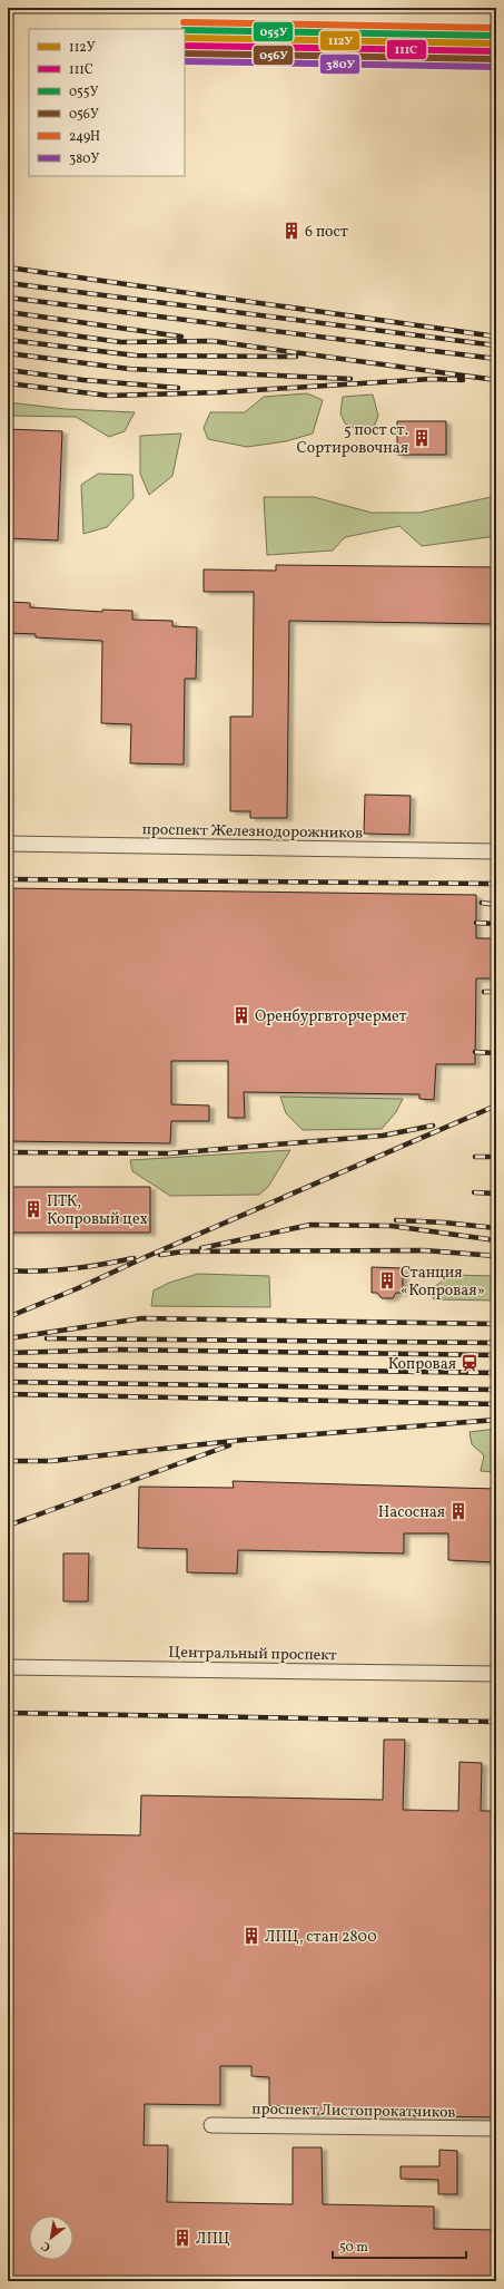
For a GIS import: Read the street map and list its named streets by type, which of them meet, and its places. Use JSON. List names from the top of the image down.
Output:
{
  "streets": {
    "street": ["проспект Железнодорожников", "Центральный проспект", "проспект Листопрокатчиков"]
  },
  "places": {
    "building": [
      "6 пост",
      "5 пост ст. Сортировочная",
      "Оренбургвторчермет",
      "ПТК, Копровый цех",
      "Станция «Копровая»",
      "Насосная",
      "ЛПЦ, стан 2800",
      "ЛПЦ"
    ],
    "station": ["Копровая"]
  },
  "lines": [
    "transit line 249Н",
    "transit line 055У",
    "transit line 112У",
    "transit line 111С",
    "transit line 056У",
    "transit line 380У"
  ],
  "legend": [
    "112У",
    "111С",
    "055У",
    "056У",
    "249Н",
    "380У"
  ],
  "scale_bar": "50 m",
  "north": "bottom left"
}
